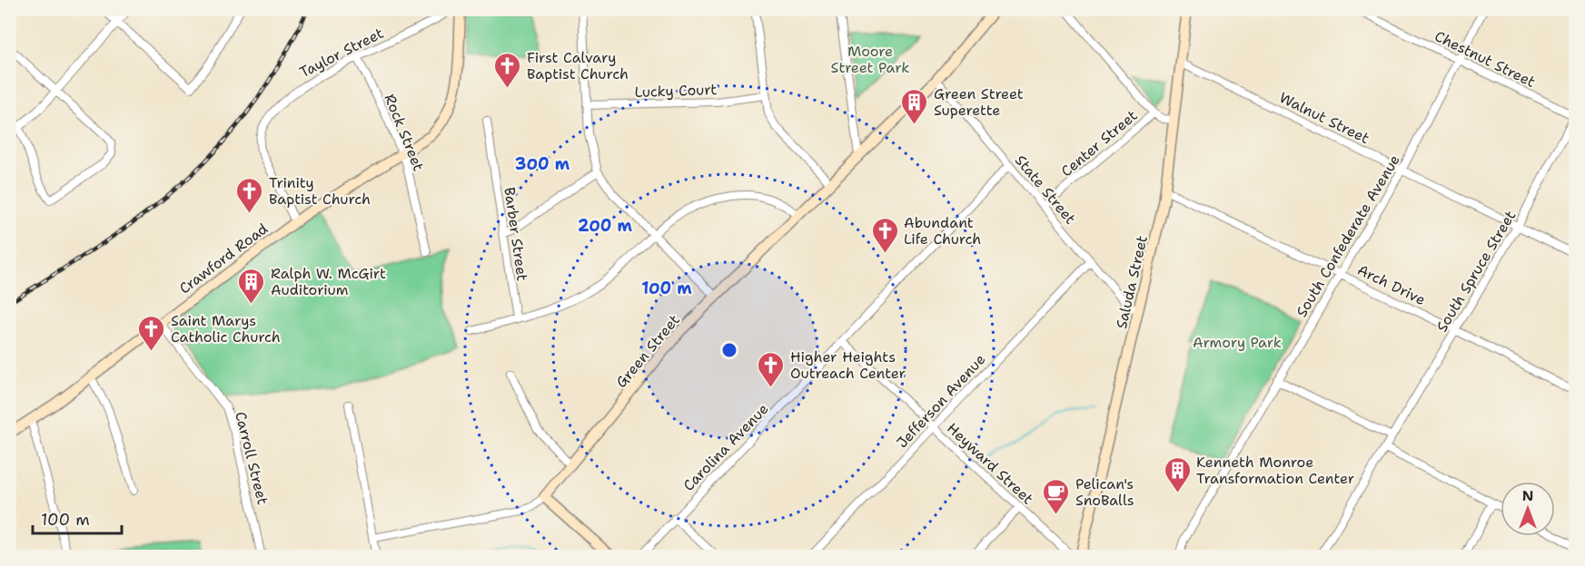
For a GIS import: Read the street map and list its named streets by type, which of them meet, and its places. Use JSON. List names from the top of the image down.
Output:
{
  "streets": {
    "street": [
      "Taylor Street",
      "Chestnut Street",
      "Lucky Court",
      "Walnut Street",
      "Rock Street",
      "Center Street",
      "State Street",
      "Barber Street",
      "South Confederate Avenue",
      "Crawford Road",
      "South Spruce Street",
      "Saluda Street",
      "Arch Drive",
      "Green Street",
      "Jefferson Avenue",
      "Carolina Avenue",
      "Carroll Street",
      "Heyward Street"
    ]
  },
  "crossings": [
    ["Taylor Street", "Rock Street"],
    ["Taylor Street", "Crawford Road"],
    ["Chestnut Street", "South Confederate Avenue"],
    ["Chestnut Street", "South Spruce Street"],
    ["Walnut Street", "South Confederate Avenue"],
    ["Walnut Street", "South Spruce Street"],
    ["Walnut Street", "Saluda Street"],
    ["Rock Street", "Crawford Road"],
    ["Center Street", "State Street"],
    ["Center Street", "Saluda Street"],
    ["State Street", "Saluda Street"],
    ["State Street", "Green Street"],
    ["State Street", "Jefferson Avenue"],
    ["State Street", "Carolina Avenue"],
    ["South Confederate Avenue", "Arch Drive"],
    ["Crawford Road", "Carroll Street"],
    ["South Spruce Street", "Arch Drive"],
    ["Saluda Street", "Arch Drive"],
    ["Jefferson Avenue", "Heyward Street"],
    ["Carolina Avenue", "Heyward Street"]
  ],
  "parks": ["Moore Street Park", "Armory Park"],
  "places": {
    "church": [
      "First Calvary Baptist Church",
      "Trinity Baptist Church",
      "Abundant Life Church",
      "Saint Marys Catholic Church",
      "Higher Heights Outreach Center"
    ],
    "building": ["Green Street Superette", "Ralph W. McGirt Auditorium", "Kenneth Monroe Transformation Center"],
    "cafe": ["Pelican's SnoBalls"]
  },
  "scale_bar": "100 m",
  "north": "top",
  "rings": ["300 m", "200 m", "100 m"]
}
